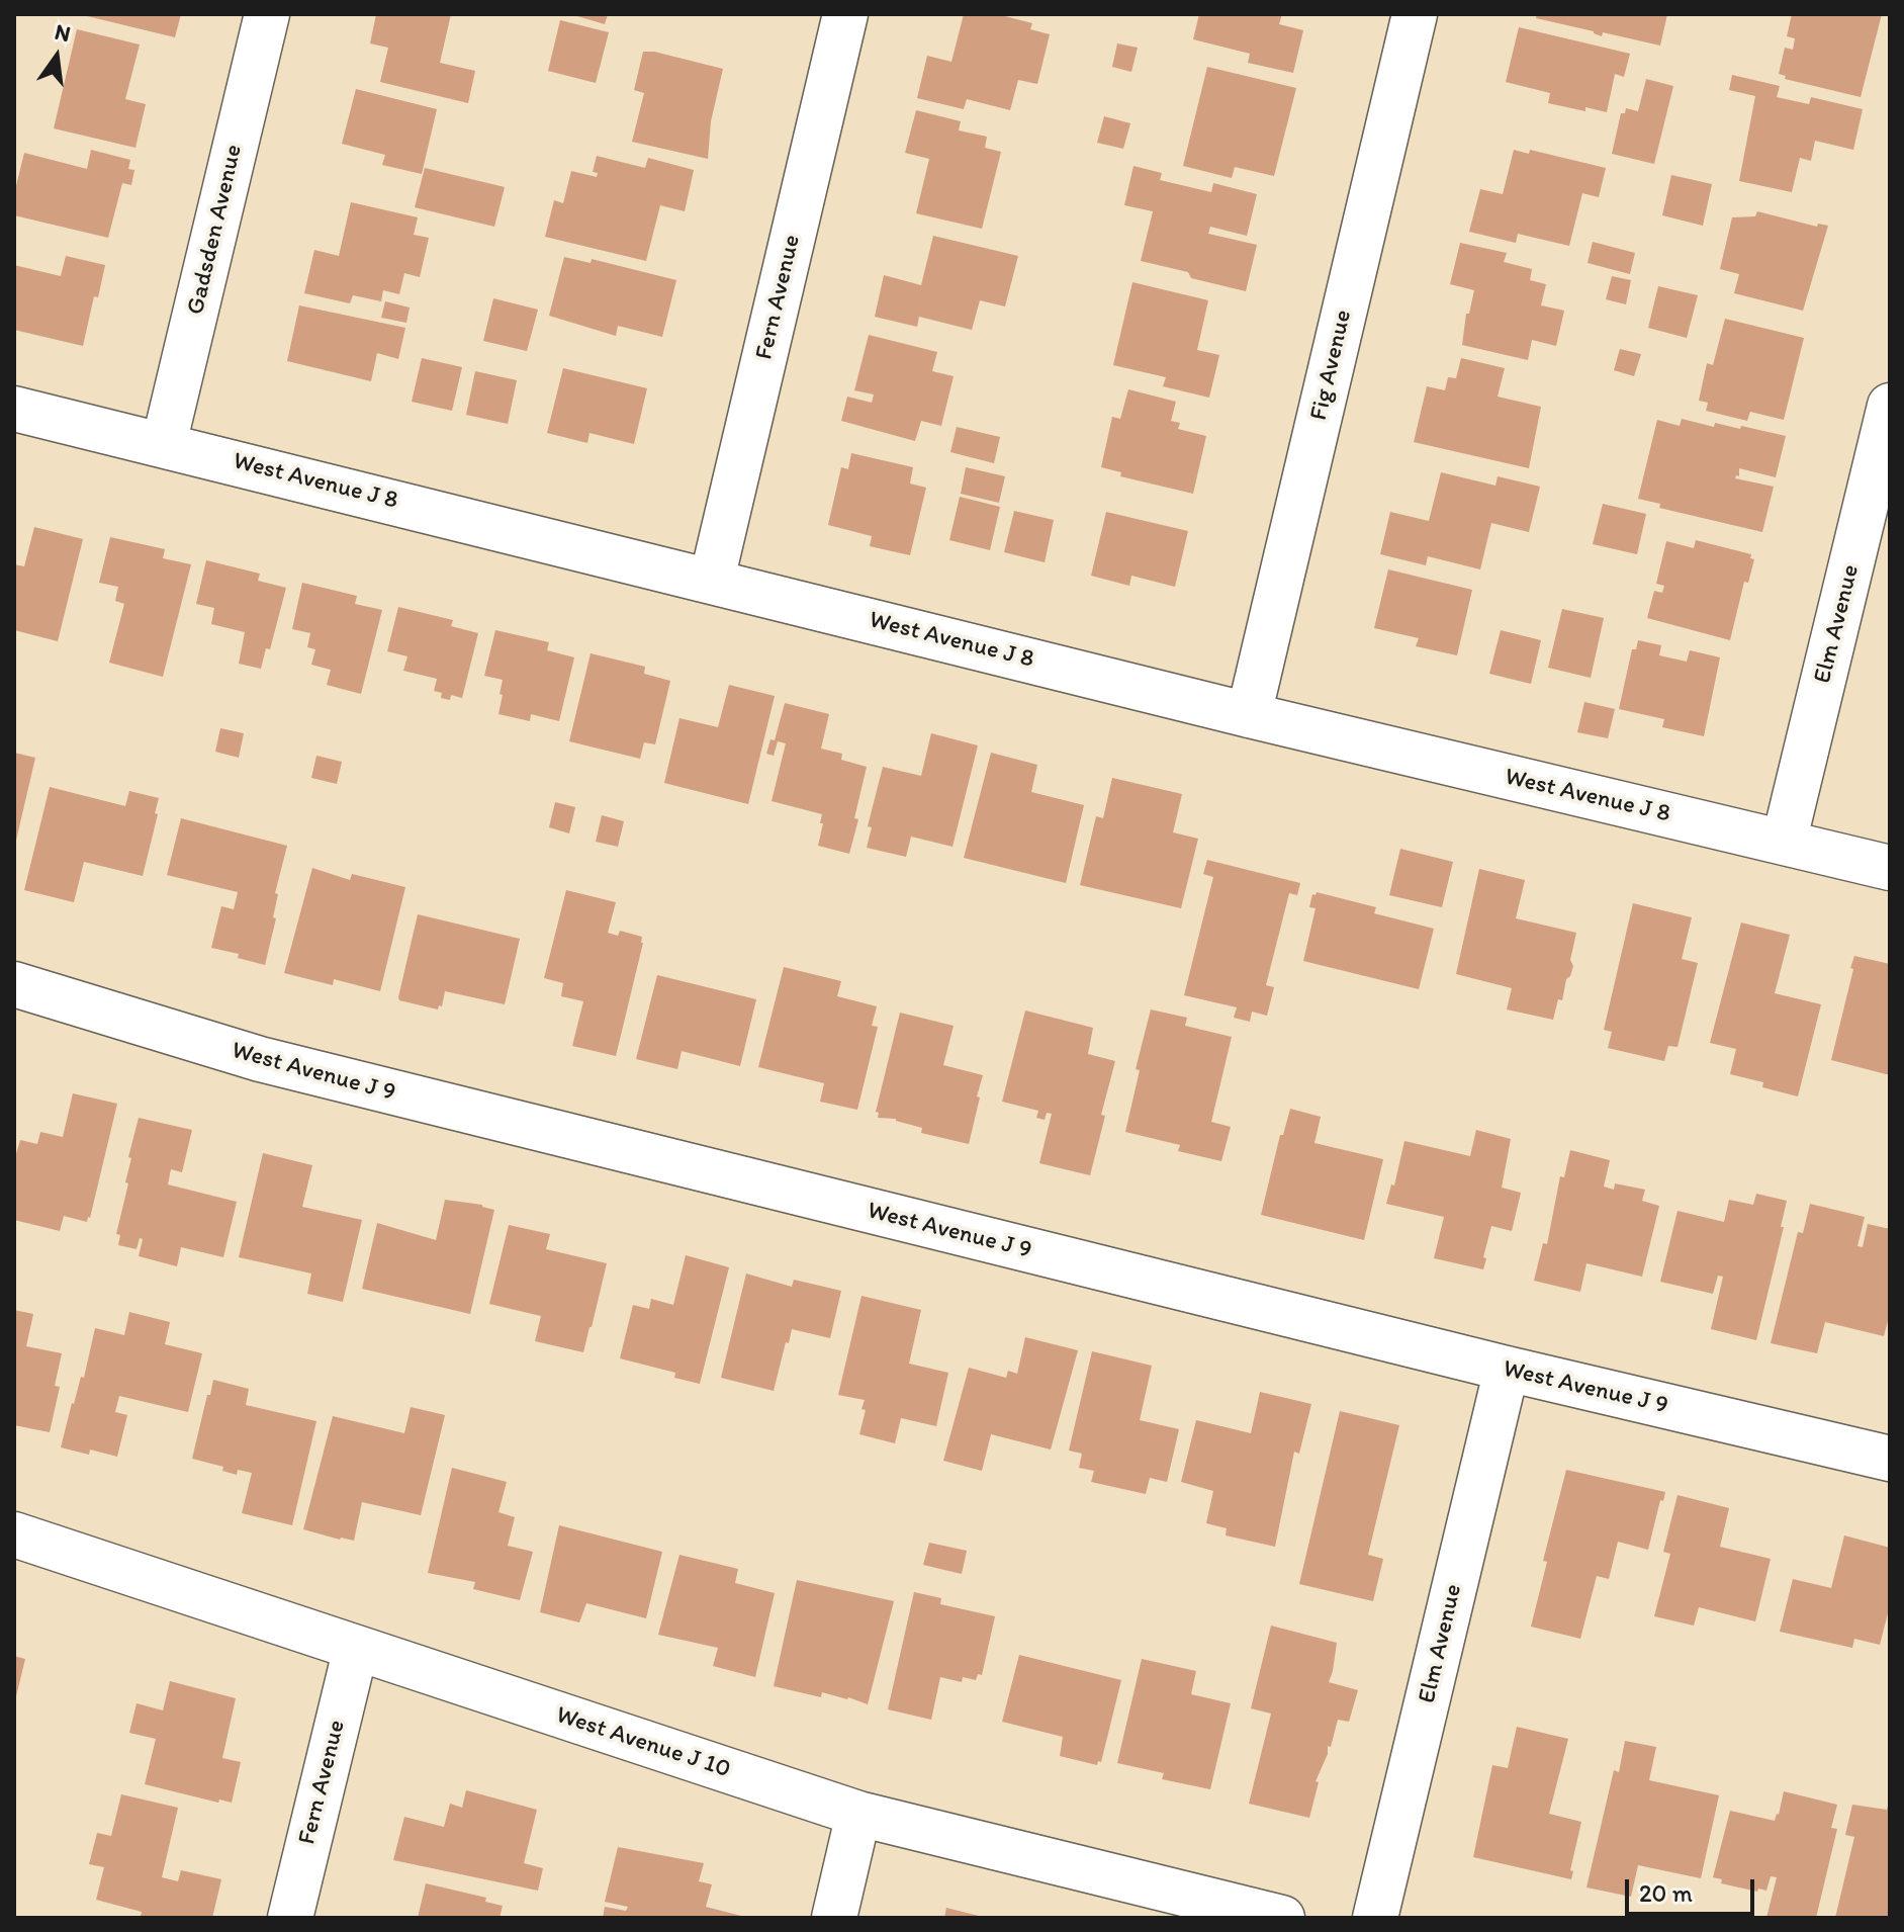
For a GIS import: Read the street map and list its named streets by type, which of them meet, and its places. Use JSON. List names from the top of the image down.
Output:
{
  "streets": {
    "street": [
      "Gadsden Avenue",
      "Fern Avenue",
      "Fig Avenue",
      "West Avenue J 8",
      "Elm Avenue",
      "West Avenue J 9",
      "West Avenue J 10"
    ]
  },
  "crossings": [
    ["Gadsden Avenue", "West Avenue J 8"],
    ["Fern Avenue", "West Avenue J 8"],
    ["Fern Avenue", "West Avenue J 10"],
    ["Fig Avenue", "West Avenue J 8"],
    ["West Avenue J 8", "Elm Avenue"],
    ["Elm Avenue", "West Avenue J 9"]
  ],
  "scale_bar": "20 m",
  "north": "top"
}
